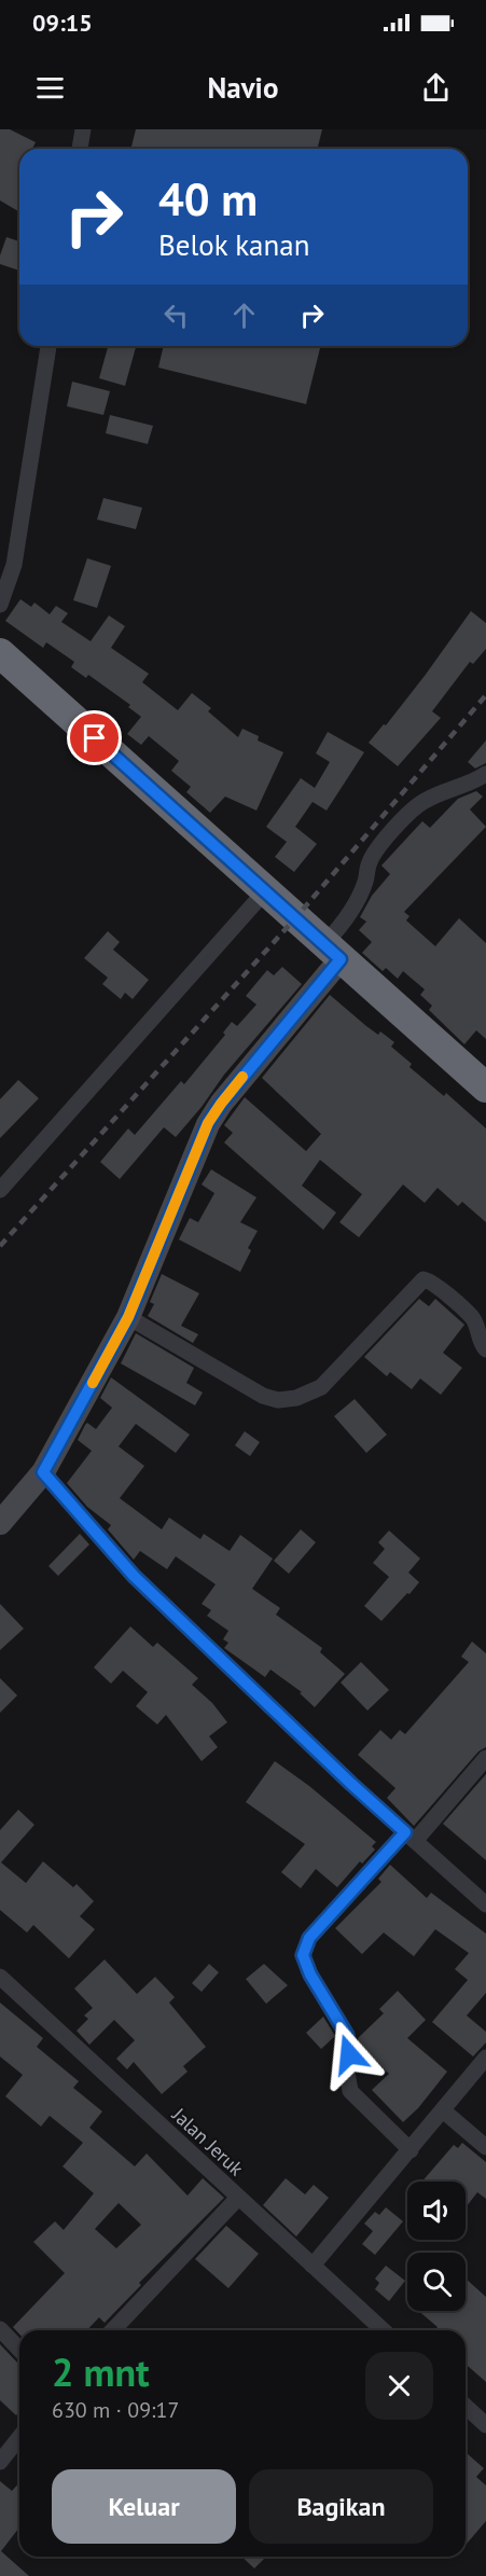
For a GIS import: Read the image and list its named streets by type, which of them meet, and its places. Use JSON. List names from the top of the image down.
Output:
{
  "streets": {
    "street": ["Jalan Jeruk"]
  },
  "page": {
    "status": "09:15",
    "header": "Navio",
    "turn": ["40 m", "Belok kanan"],
    "heading": ["2 mnt", "630 m · 09:17"],
    "buttons": ["Keluar", "Bagikan"]
  }
}
